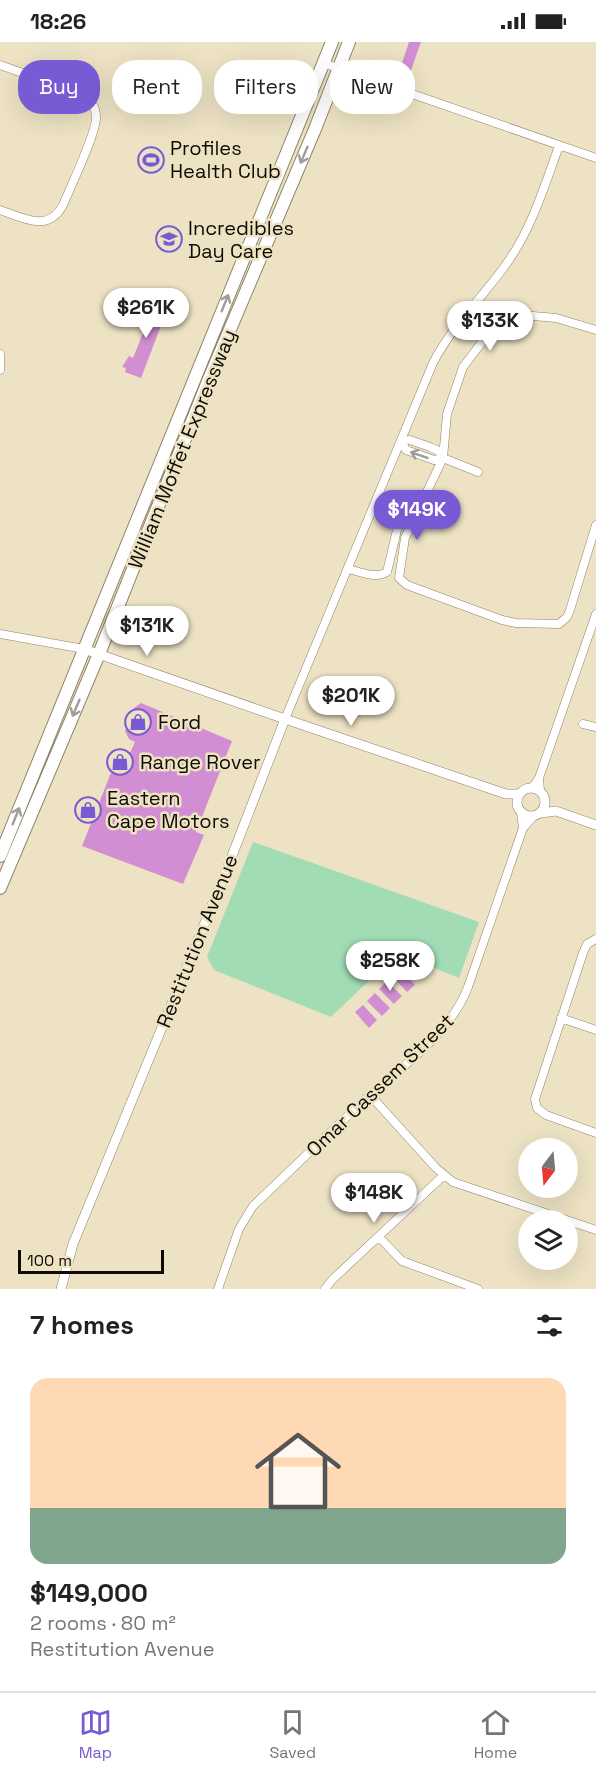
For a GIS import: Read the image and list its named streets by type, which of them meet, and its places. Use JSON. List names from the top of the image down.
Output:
{
  "streets": {
    "main road": ["William Moffet Expressway"],
    "street": ["Restitution Avenue", "Omar Cassem Street"]
  },
  "places": {
    "sports": ["Profiles Health Club"],
    "school or university": ["Incredibles Day Care"],
    "shop": ["Ford", "Range Rover", "Eastern Cape Motors"]
  },
  "scale_bar": "100 m",
  "north": "bottom",
  "page": {
    "status": "18:26",
    "chip": [
      "Buy",
      "Rent",
      "Filters",
      "New"
    ],
    "price": [
      "$261K",
      "$133K",
      "$149K",
      "$131K",
      "$201K",
      "$258K",
      "$148K"
    ],
    "scale": "100 m",
    "heading": "7 homes",
    "list": [
      {
        "name": "$149,000",
        "note": "2 rooms · 80 m² · Restitution Avenue"
      }
    ],
    "tabs": ["Map", "Saved", "Home"]
  }
}
